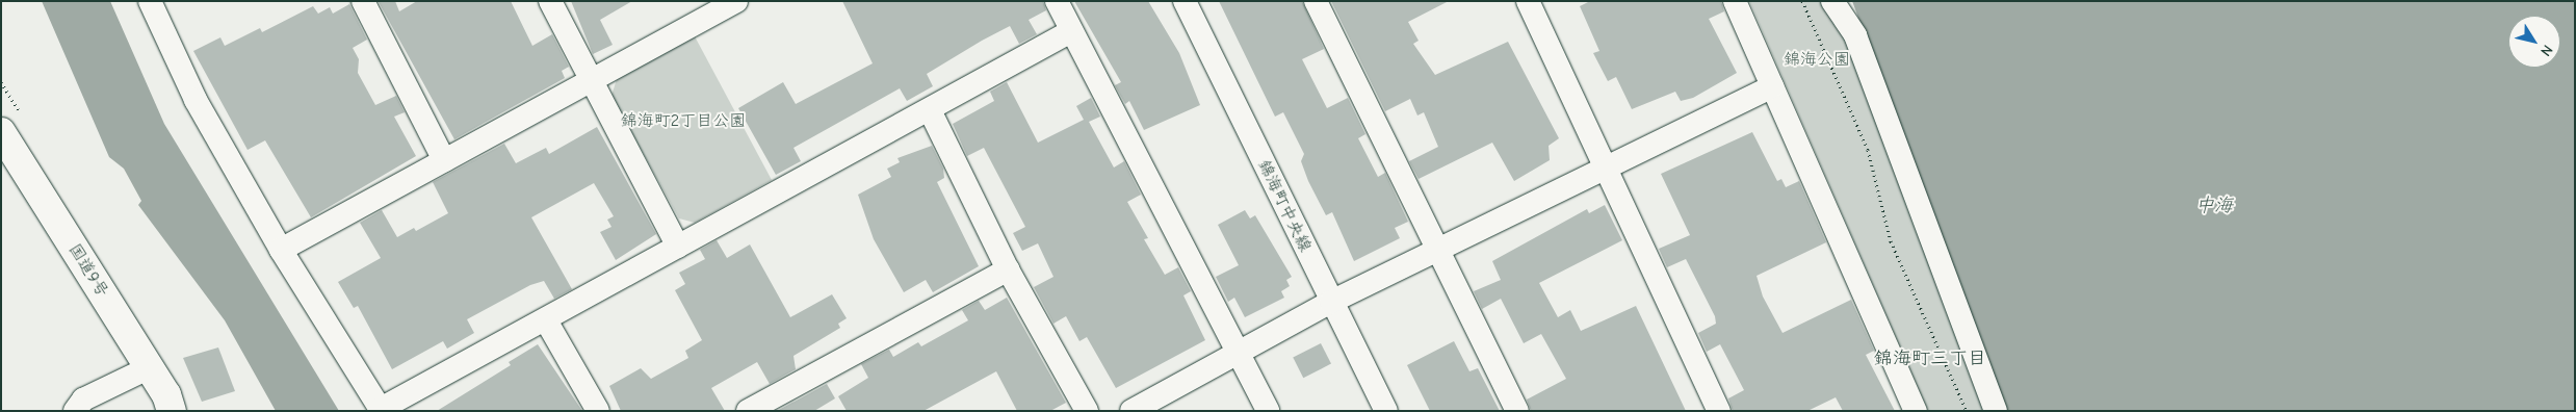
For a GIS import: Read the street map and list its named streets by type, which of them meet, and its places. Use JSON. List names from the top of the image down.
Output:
{
  "streets": {
    "highway": ["国道9号"],
    "street": ["錦海町中央線"]
  },
  "districts": ["錦海町三丁目"],
  "water": ["中海"],
  "parks": ["錦海公園", "錦海町2丁目公園"],
  "north": "bottom right"
}
